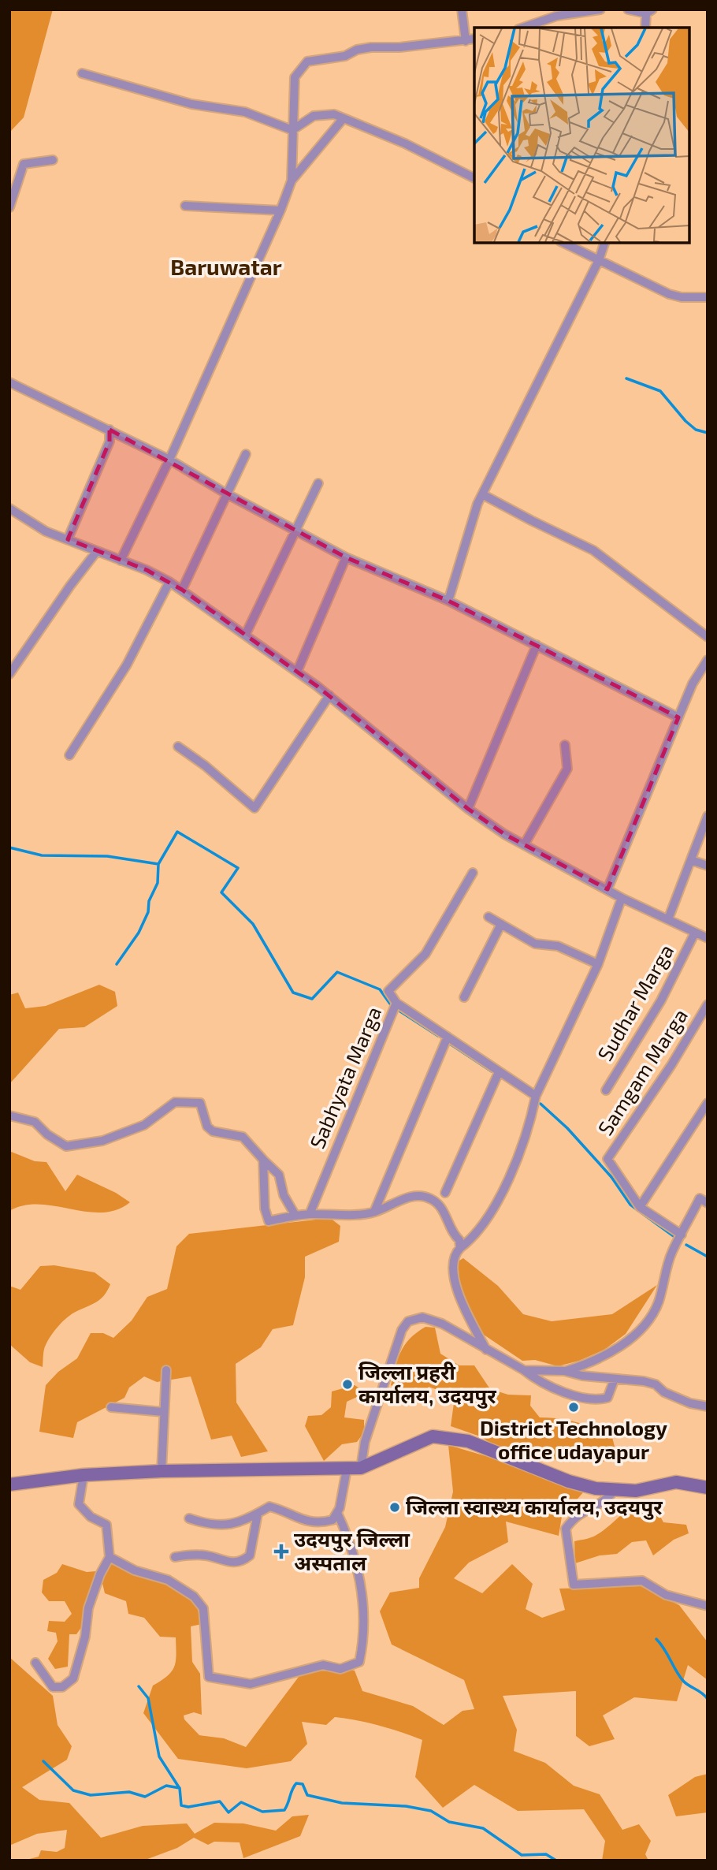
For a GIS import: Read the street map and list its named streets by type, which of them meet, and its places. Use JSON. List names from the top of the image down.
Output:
{
  "streets": {
    "street": ["Sudhar Marga", "Samgam Marga", "Sabhyata Marga"]
  },
  "districts": ["Baruwatar"],
  "places": {
    "other": ["जिल्ला प्रहरी कार्यालय, उदयपुर", "District Technology office udayapur", "जिल्ला स्वास्थ्य कार्यालय, उदयपुर"],
    "health": ["उदयपुर जिल्ला अस्पताल"]
  }
}
